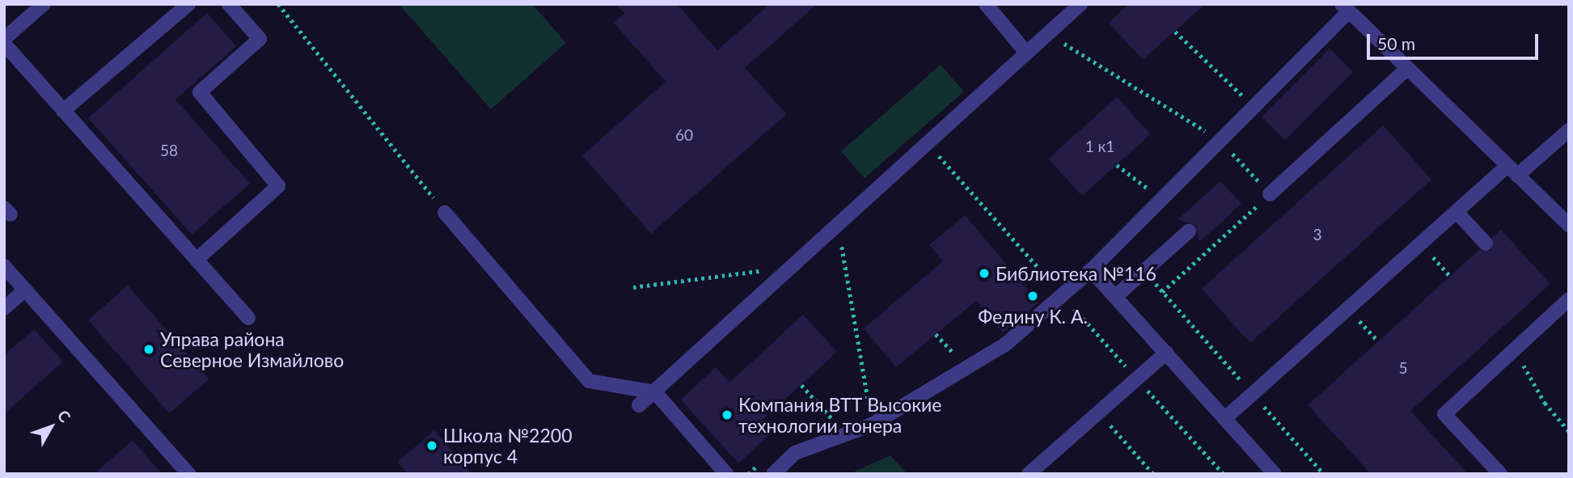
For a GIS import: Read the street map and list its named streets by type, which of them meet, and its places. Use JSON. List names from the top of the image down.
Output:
{
  "places": [
    "Библиотека №116",
    "Федину К. А.",
    "Управа района Северное Измайлово",
    "Компания ВТТ Высокие технологии тонера",
    "Школа №2200 корпус 4"
  ],
  "house_numbers": [
    "60",
    "1 к1",
    "58",
    "3",
    "5"
  ],
  "scale_bar": "50 m",
  "north": "top right"
}
